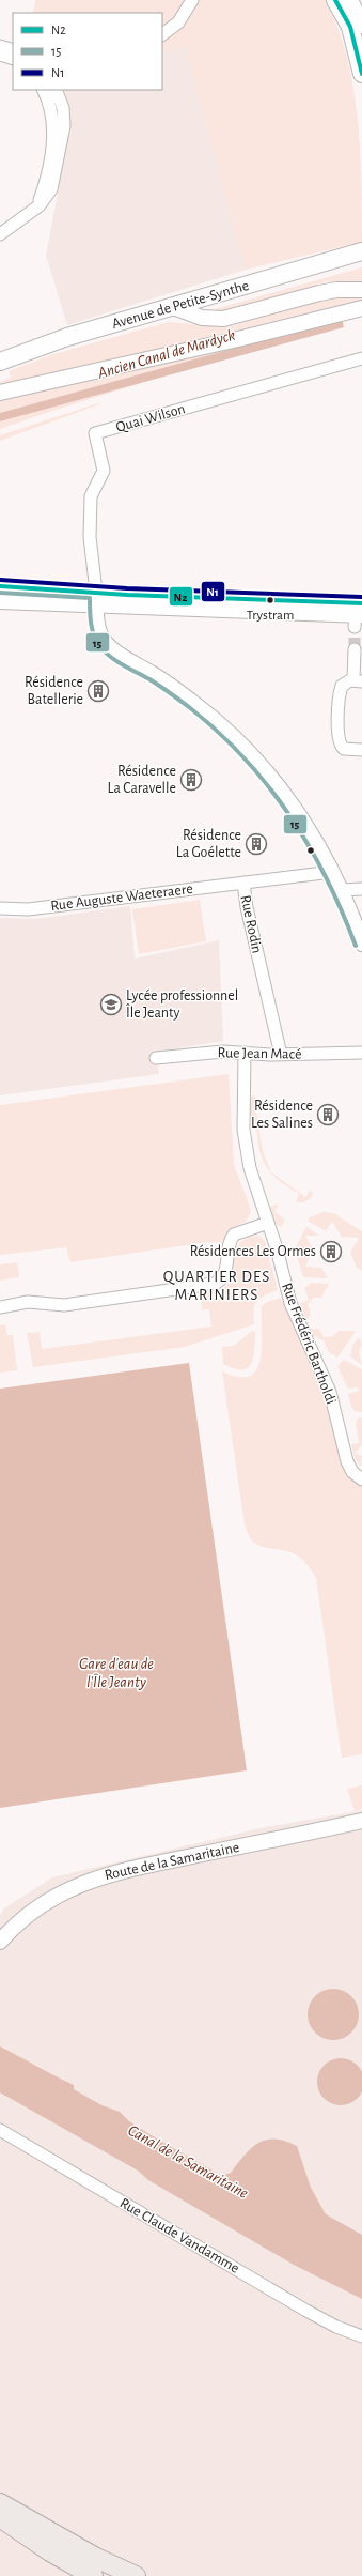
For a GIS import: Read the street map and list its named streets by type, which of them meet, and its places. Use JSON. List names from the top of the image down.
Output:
{
  "streets": {
    "main road": ["Avenue de Petite-Synthe"],
    "street": [
      "Quai Wilson",
      "Rue Auguste Waeteraere",
      "Rue Rodin",
      "Rue Jean Macé",
      "Rue Frédéric Bartholdi",
      "Route de la Samaritaine",
      "Rue Claude Vandamme"
    ]
  },
  "crossings": [
    ["Rue Auguste Waeteraere", "Rue Rodin"],
    ["Rue Rodin", "Rue Jean Macé"],
    ["Rue Jean Macé", "Rue Frédéric Bartholdi"]
  ],
  "districts": ["QUARTIER DES MARINIERS"],
  "water": ["Ancien Canal de Mardyck", "Gare d'eau de l'Île Jeanty", "Canal de la Samaritaine"],
  "places": {
    "other": ["Trystram"],
    "building": [
      "Résidence Batellerie",
      "Résidence La Caravelle",
      "Résidence La Goélette",
      "Résidence Les Salines",
      "Résidences Les Ormes"
    ],
    "school or university": ["Lycée professionnel Île Jeanty"]
  },
  "lines": ["transit line N2", "transit line N1", "transit line 15"],
  "legend": ["N2", "15", "N1"]
}
